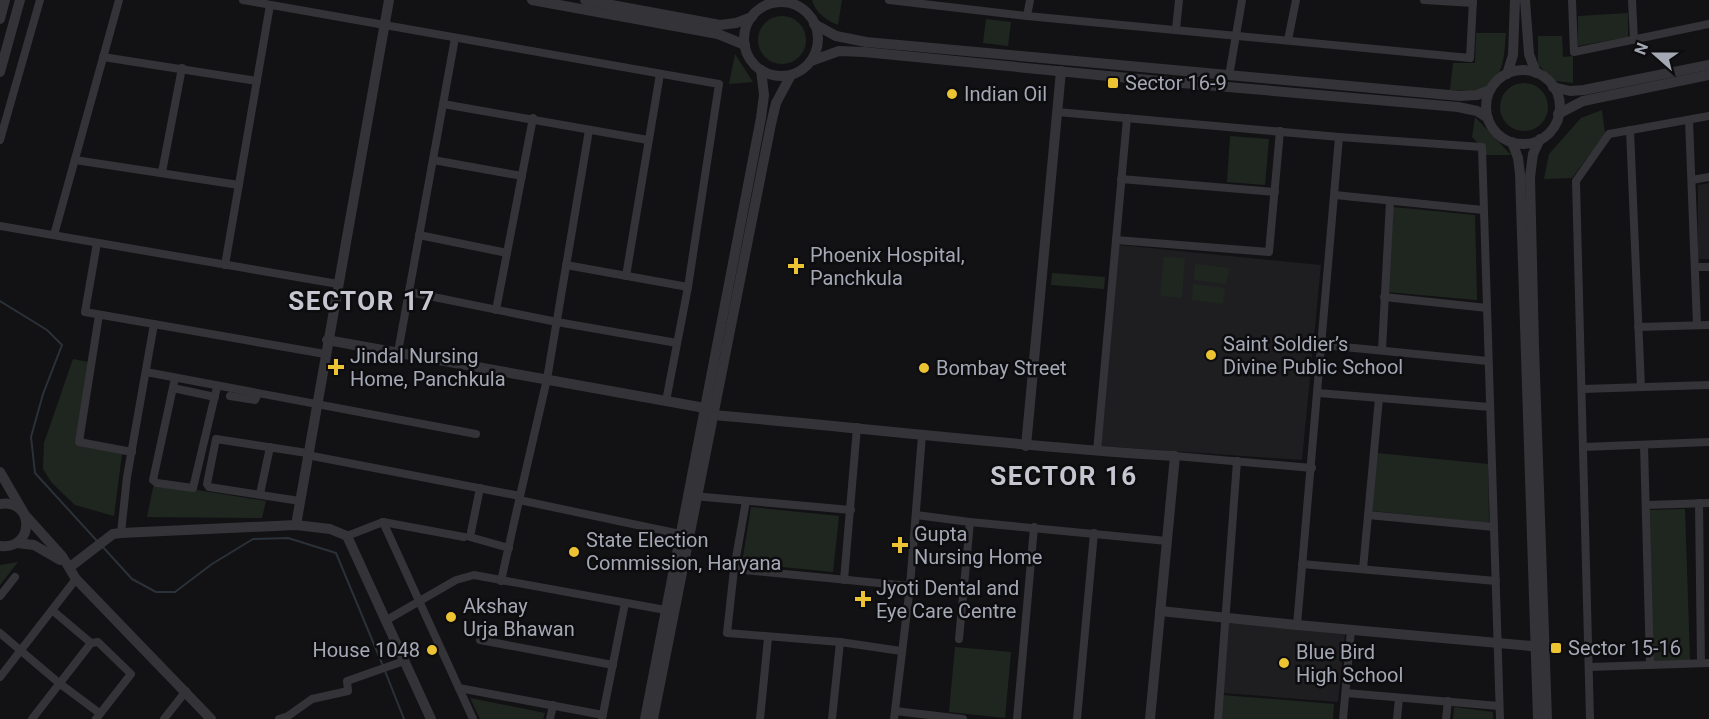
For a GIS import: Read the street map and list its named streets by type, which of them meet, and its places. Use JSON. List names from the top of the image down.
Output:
{
  "districts": ["SECTOR 17", "SECTOR 16"],
  "places": {
    "transit": ["Sector 16-9", "Sector 15-16"],
    "other": [
      "Indian Oil",
      "Saint Soldier’s Divine Public School",
      "Bombay Street",
      "State Election Commission, Haryana",
      "Akshay Urja Bhawan",
      "House 1048",
      "Blue Bird High School"
    ],
    "health": [
      "Phoenix Hospital, Panchkula",
      "Jindal Nursing Home, Panchkula",
      "Gupta Nursing Home",
      "Jyoti Dental and Eye Care Centre"
    ]
  },
  "north": "left"
}
